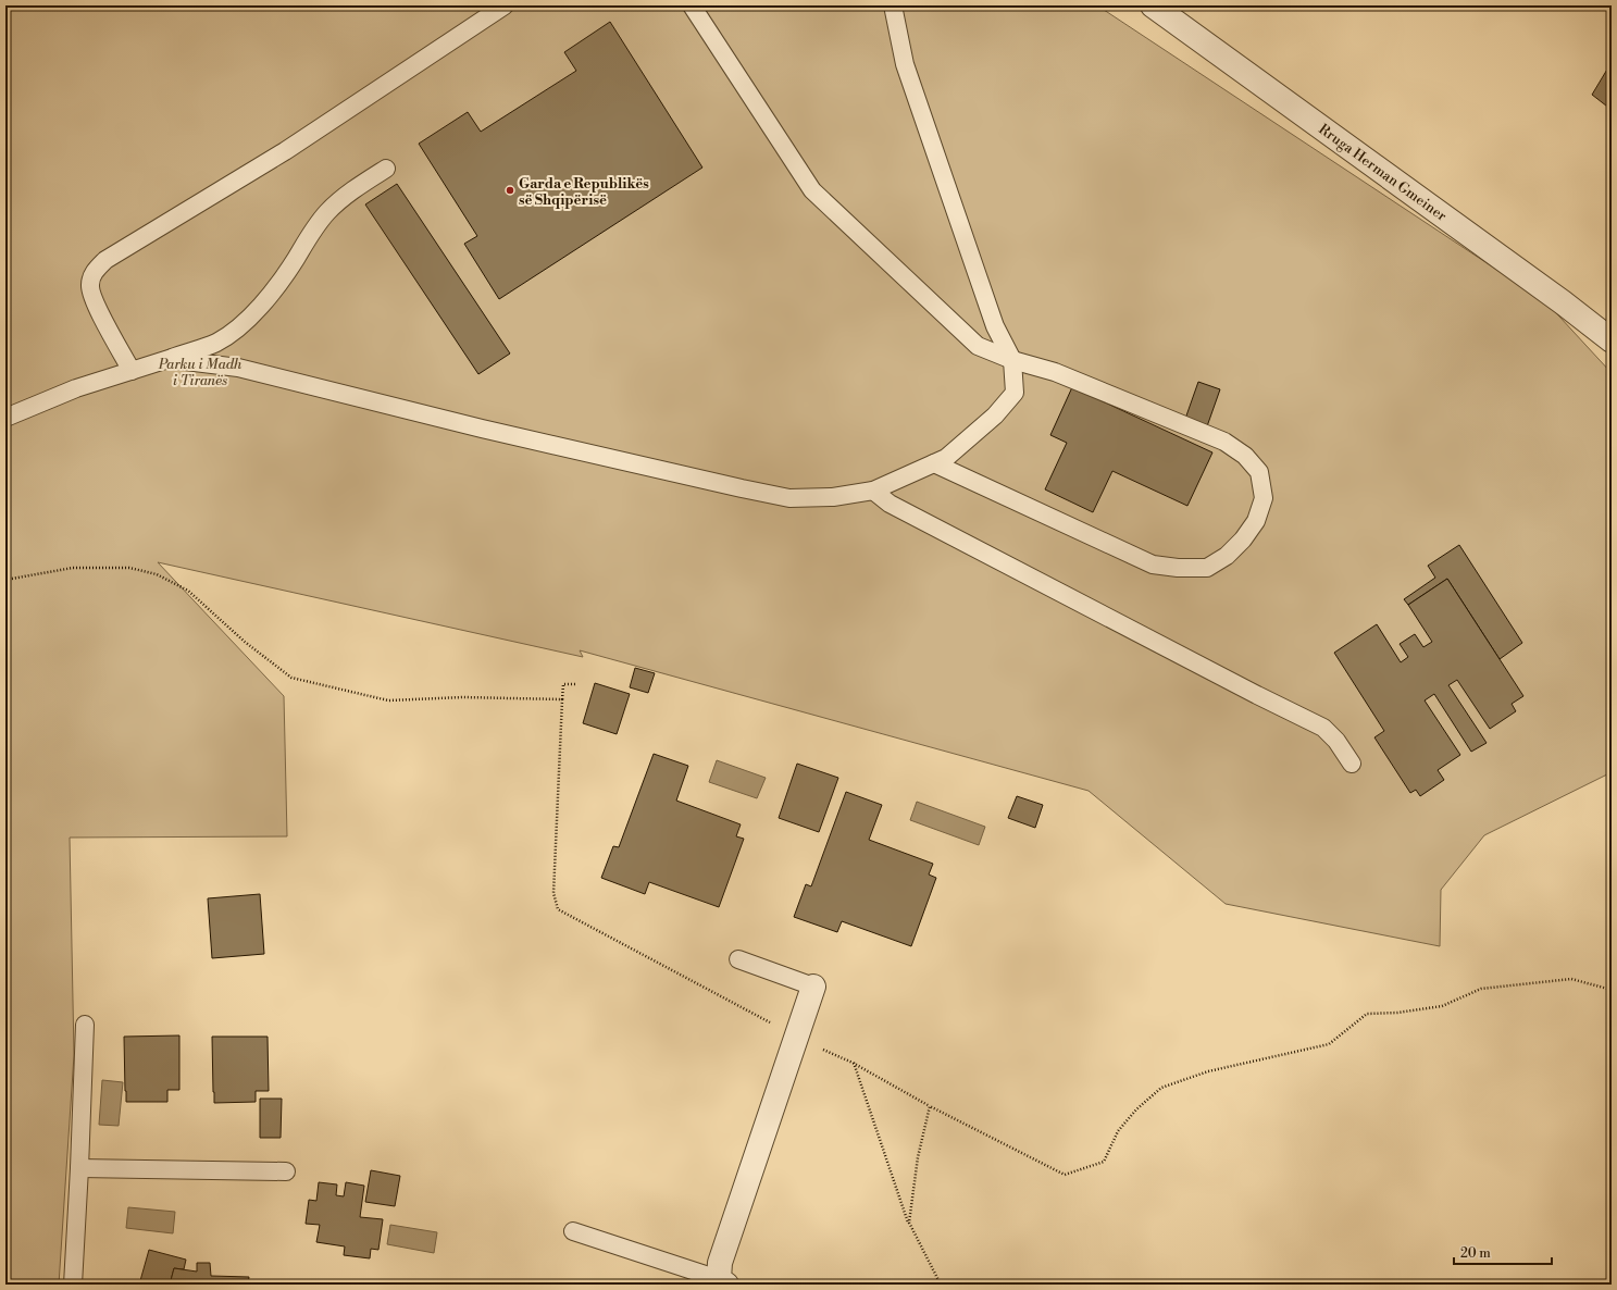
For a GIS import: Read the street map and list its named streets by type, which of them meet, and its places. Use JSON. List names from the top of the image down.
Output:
{
  "streets": {
    "street": ["Rruga Herman Gmeiner"]
  },
  "parks": ["Parku i Madh i Tiranës"],
  "places": ["Garda e Republikës së Shqipërisë"],
  "scale_bar": "20 m"
}
